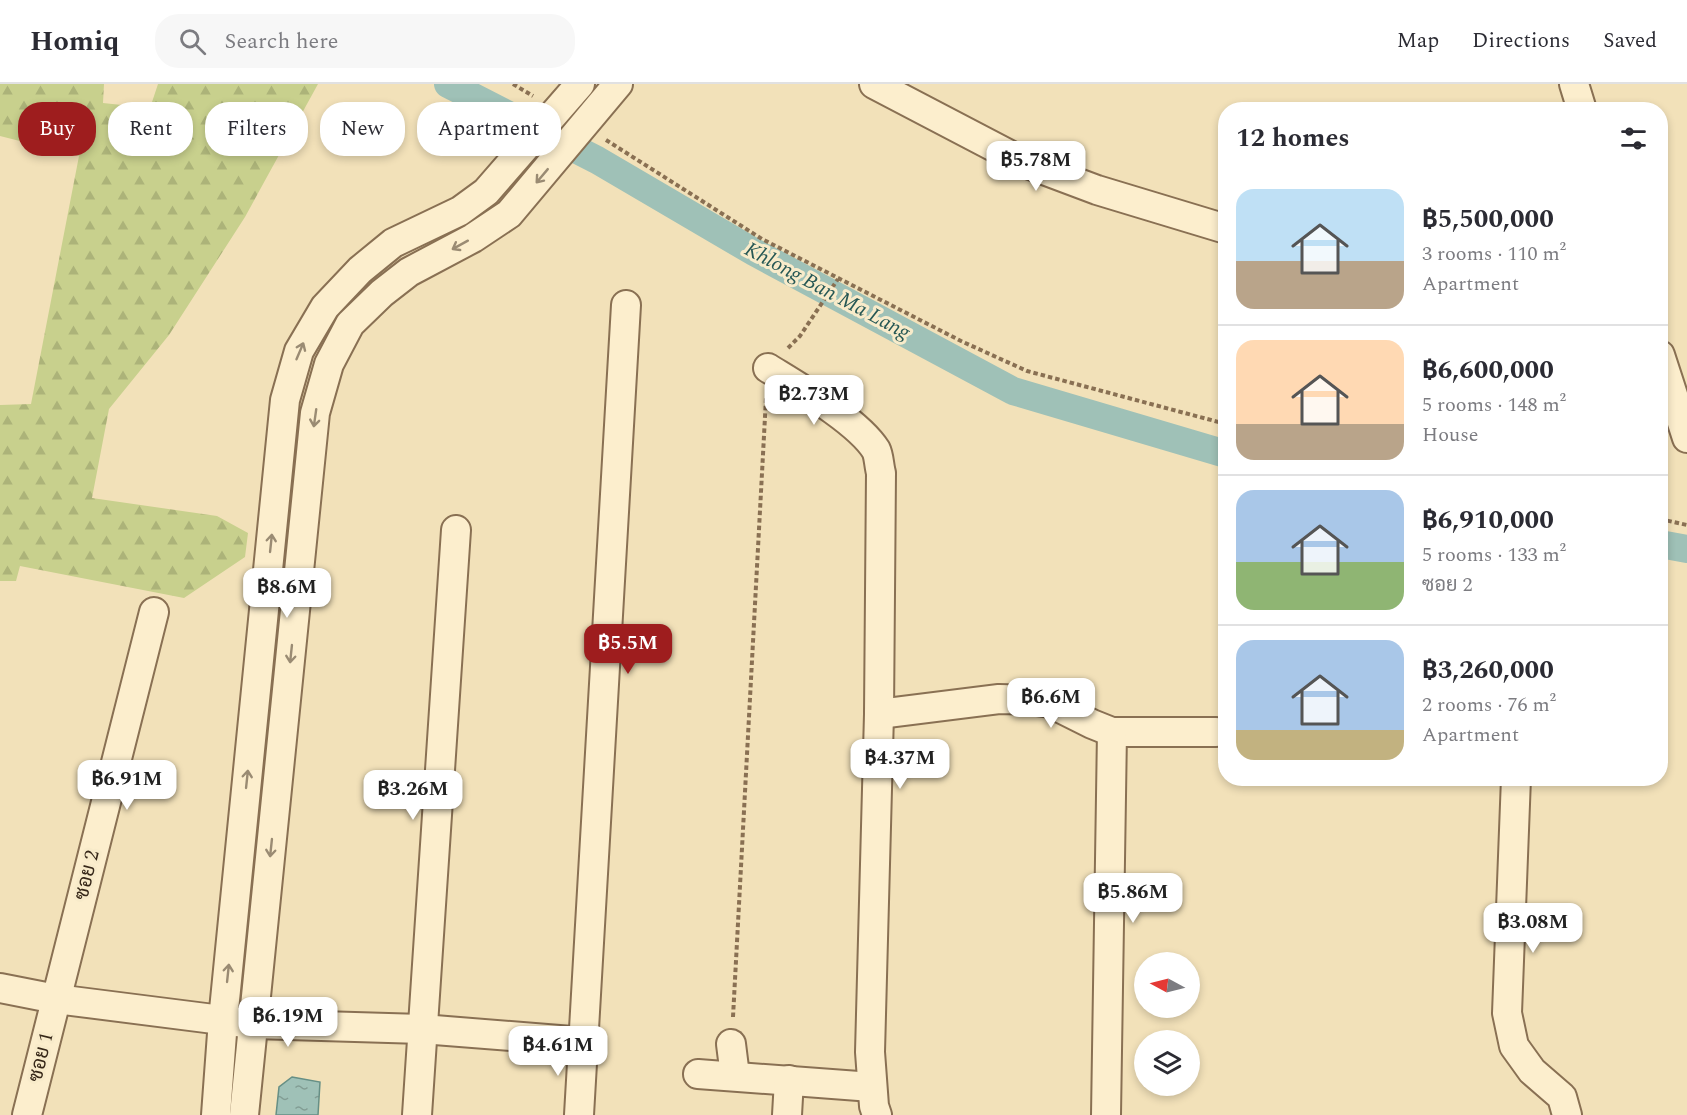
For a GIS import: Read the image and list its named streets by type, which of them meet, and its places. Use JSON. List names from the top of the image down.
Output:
{
  "streets": {
    "street": ["ซอย 2", "ซอย 1"]
  },
  "crossings": [
    ["ซอย 2", "ซอย 1"]
  ],
  "water": ["Khlong Ban Ma Lang"],
  "north": "left",
  "page": {
    "header": "Homiq",
    "search": "Search here",
    "nav": ["Map", "Directions", "Saved"],
    "chip": [
      "Buy",
      "Rent",
      "Filters",
      "New",
      "Apartment"
    ],
    "heading": "12 homes",
    "price": [
      "฿5.78M",
      "฿2.73M",
      "฿8.6M",
      "฿5.5M",
      "฿6.6M",
      "฿4.37M",
      "฿6.91M",
      "฿3.26M",
      "฿5.86M",
      "฿3.08M",
      "฿6.19M",
      "฿4.61M"
    ],
    "list": [
      {
        "name": "฿5,500,000",
        "note": "3 rooms · 110 m² · Apartment"
      },
      {
        "name": "฿6,600,000",
        "note": "5 rooms · 148 m² · House"
      },
      {
        "name": "฿6,910,000",
        "note": "5 rooms · 133 m² · ซอย 2"
      },
      {
        "name": "฿3,260,000",
        "note": "2 rooms · 76 m² · Apartment"
      }
    ]
  }
}
